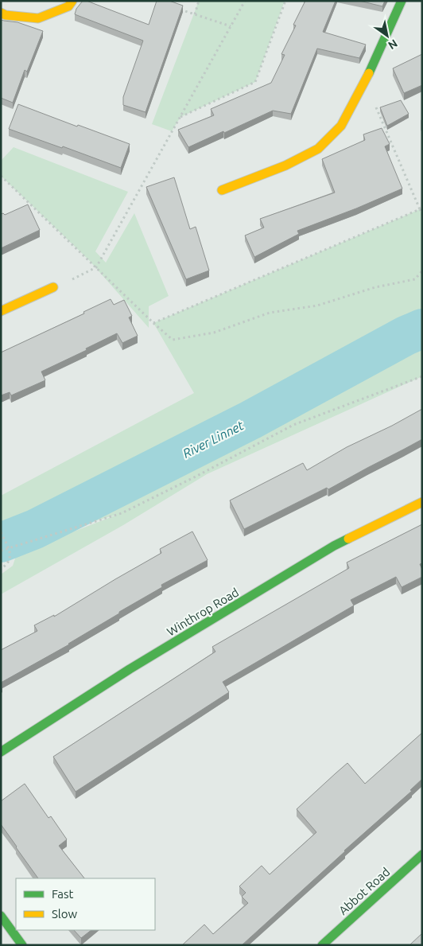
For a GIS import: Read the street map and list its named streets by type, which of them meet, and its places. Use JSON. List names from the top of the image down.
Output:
{
  "streets": {
    "street": ["Winthrop Road", "Abbot Road"]
  },
  "water": ["River Linnet"],
  "legend": ["Fast", "Slow"],
  "north": "bottom right"
}
